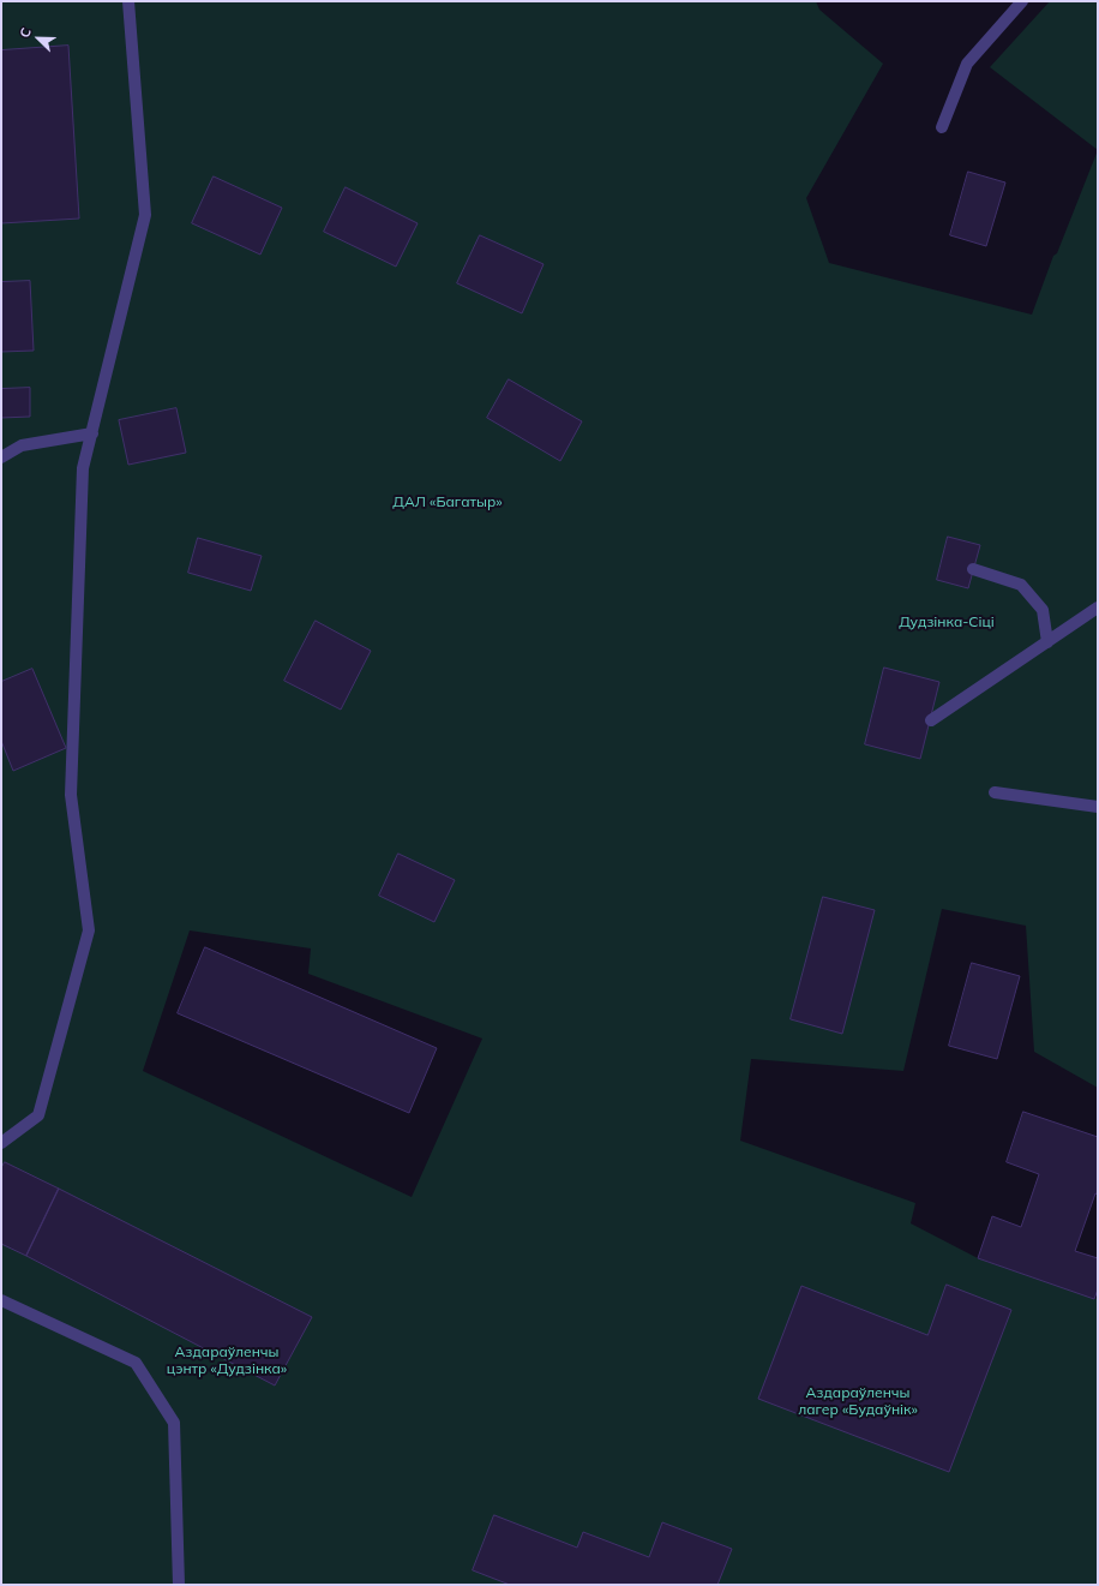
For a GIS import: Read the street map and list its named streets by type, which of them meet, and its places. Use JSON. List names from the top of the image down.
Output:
{
  "parks": [
    "ДАЛ «Багатыр»",
    "Дудзінка-Сіці",
    "Аздараўленчы цэнтр «Дудзінка»",
    "Аздараўленчы лагер «Будаўнік»"
  ],
  "north": "top left"
}
